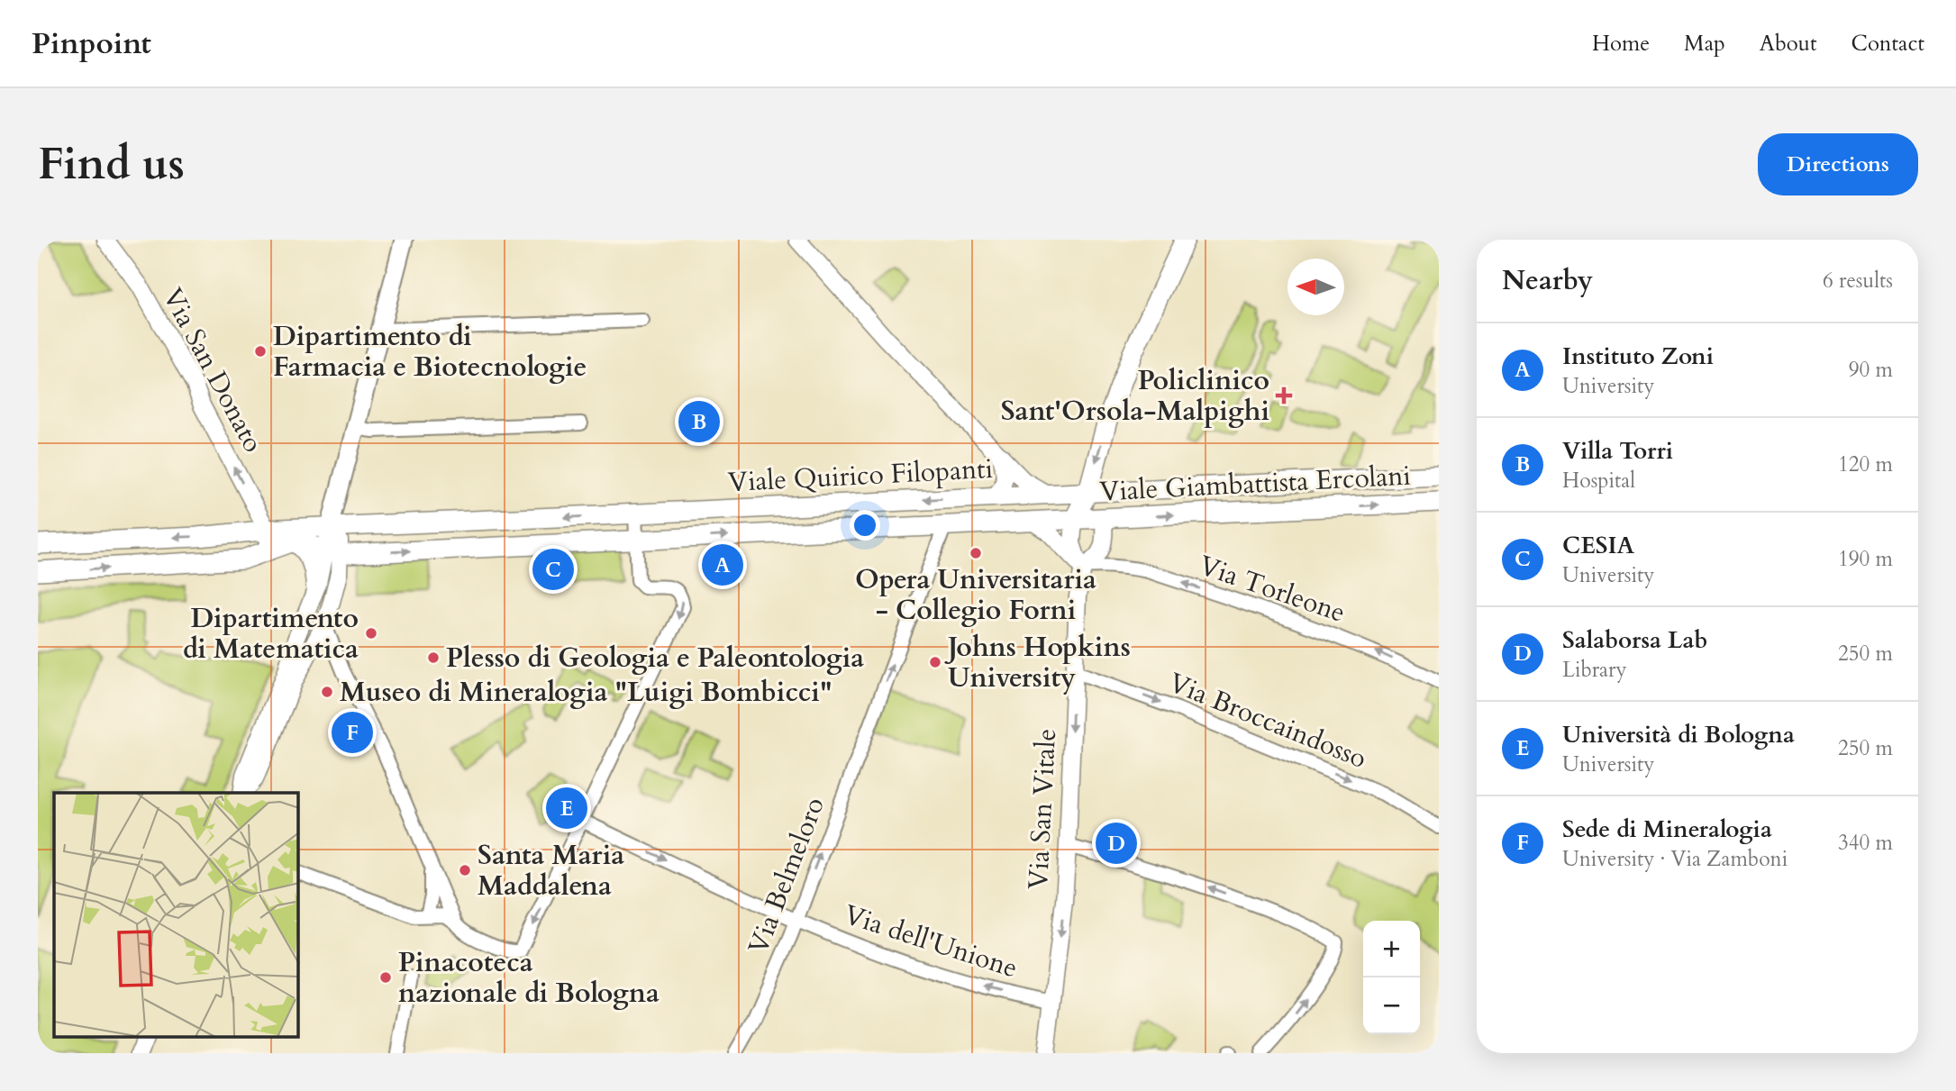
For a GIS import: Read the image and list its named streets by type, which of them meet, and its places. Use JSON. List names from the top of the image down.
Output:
{
  "streets": {
    "main road": ["Viale Quirico Filopanti", "Viale Giambattista Ercolani"],
    "street": [
      "Via San Donato",
      "Via Torleone",
      "Via Broccaindosso",
      "Via San Vitale",
      "Via Belmeloro",
      "Via dell'Unione"
    ]
  },
  "crossings": [
    ["Via San Donato", "Viale Quirico Filopanti"],
    ["Viale Quirico Filopanti", "Viale Giambattista Ercolani"],
    ["Viale Quirico Filopanti", "Via Belmeloro"],
    ["Via Torleone", "Via San Vitale"],
    ["Via Broccaindosso", "Via San Vitale"],
    ["Via San Vitale", "Via dell'Unione"],
    ["Via Belmeloro", "Via dell'Unione"]
  ],
  "one_way": [
    "Via San Donato",
    "Via Torleone",
    "Via Broccaindosso",
    "Via San Vitale",
    "Via Belmeloro"
  ],
  "places": {
    "other": [
      "Dipartimento di Farmacia e Biotecnologie",
      "Opera Universitaria - Collegio Forni",
      "Dipartimento di Matematica",
      "Plesso di Geologia e Paleontologia",
      "Johns Hopkins University",
      "Museo di Mineralogia \"Luigi Bombicci\"",
      "Santa Maria Maddalena",
      "Pinacoteca nazionale di Bologna"
    ],
    "health": ["Policlinico Sant'Orsola-Malpighi"]
  },
  "north": "left",
  "page": {
    "header": "Pinpoint",
    "nav": [
      "Home",
      "Map",
      "About",
      "Contact"
    ],
    "buttons": "Directions",
    "title": "Find us",
    "heading": ["Nearby", "6 results"],
    "list": [
      {
        "mark": "A",
        "name": "Instituto Zoni",
        "note": "University",
        "value": "90 m"
      },
      {
        "mark": "B",
        "name": "Villa Torri",
        "note": "Hospital",
        "value": "120 m"
      },
      {
        "mark": "C",
        "name": "CESIA",
        "note": "University",
        "value": "190 m"
      },
      {
        "mark": "D",
        "name": "Salaborsa Lab",
        "note": "Library",
        "value": "250 m"
      },
      {
        "mark": "E",
        "name": "Università di Bologna",
        "note": "University",
        "value": "250 m"
      },
      {
        "mark": "F",
        "name": "Sede di Mineralogia",
        "note": "University · Via Zamboni",
        "value": "340 m"
      }
    ],
    "pins": [
      "B",
      "A",
      "C",
      "F",
      "E",
      "D"
    ],
    "map_buttons": ["+", "−"]
  }
}
